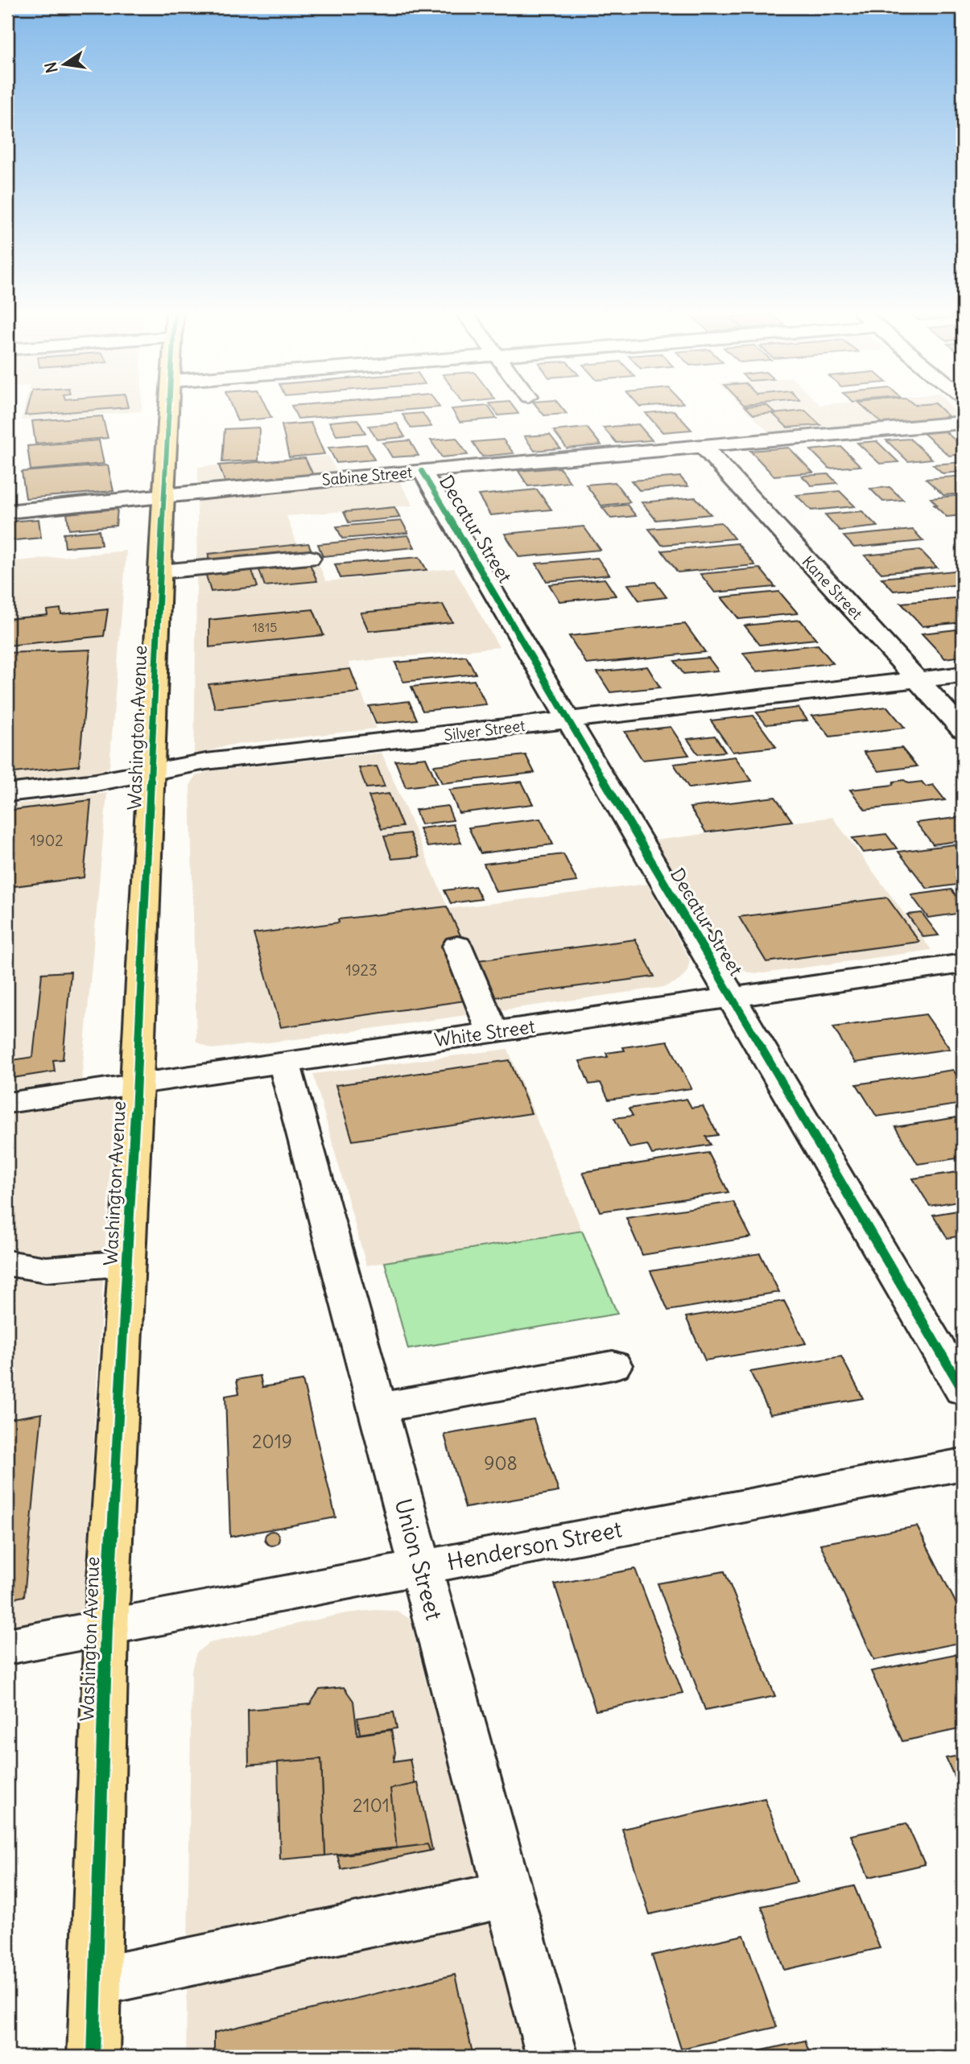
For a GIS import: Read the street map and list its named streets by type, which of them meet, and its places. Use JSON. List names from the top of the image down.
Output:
{
  "streets": {
    "main road": ["Washington Avenue"],
    "street": [
      "Sabine Street",
      "Decatur Street",
      "Kane Street",
      "Silver Street",
      "White Street",
      "Henderson Street",
      "Union Street"
    ]
  },
  "crossings": [
    ["Sabine Street", "Decatur Street"],
    ["Sabine Street", "Kane Street"],
    ["Sabine Street", "Washington Avenue"],
    ["Decatur Street", "Silver Street"],
    ["Decatur Street", "White Street"],
    ["Kane Street", "Silver Street"],
    ["Washington Avenue", "Silver Street"],
    ["Washington Avenue", "White Street"],
    ["Washington Avenue", "Henderson Street"],
    ["White Street", "Union Street"],
    ["Henderson Street", "Union Street"]
  ],
  "house_numbers": [
    "1815",
    "1902",
    "1923",
    "2019",
    "908",
    "2101"
  ],
  "north": "left"
}
